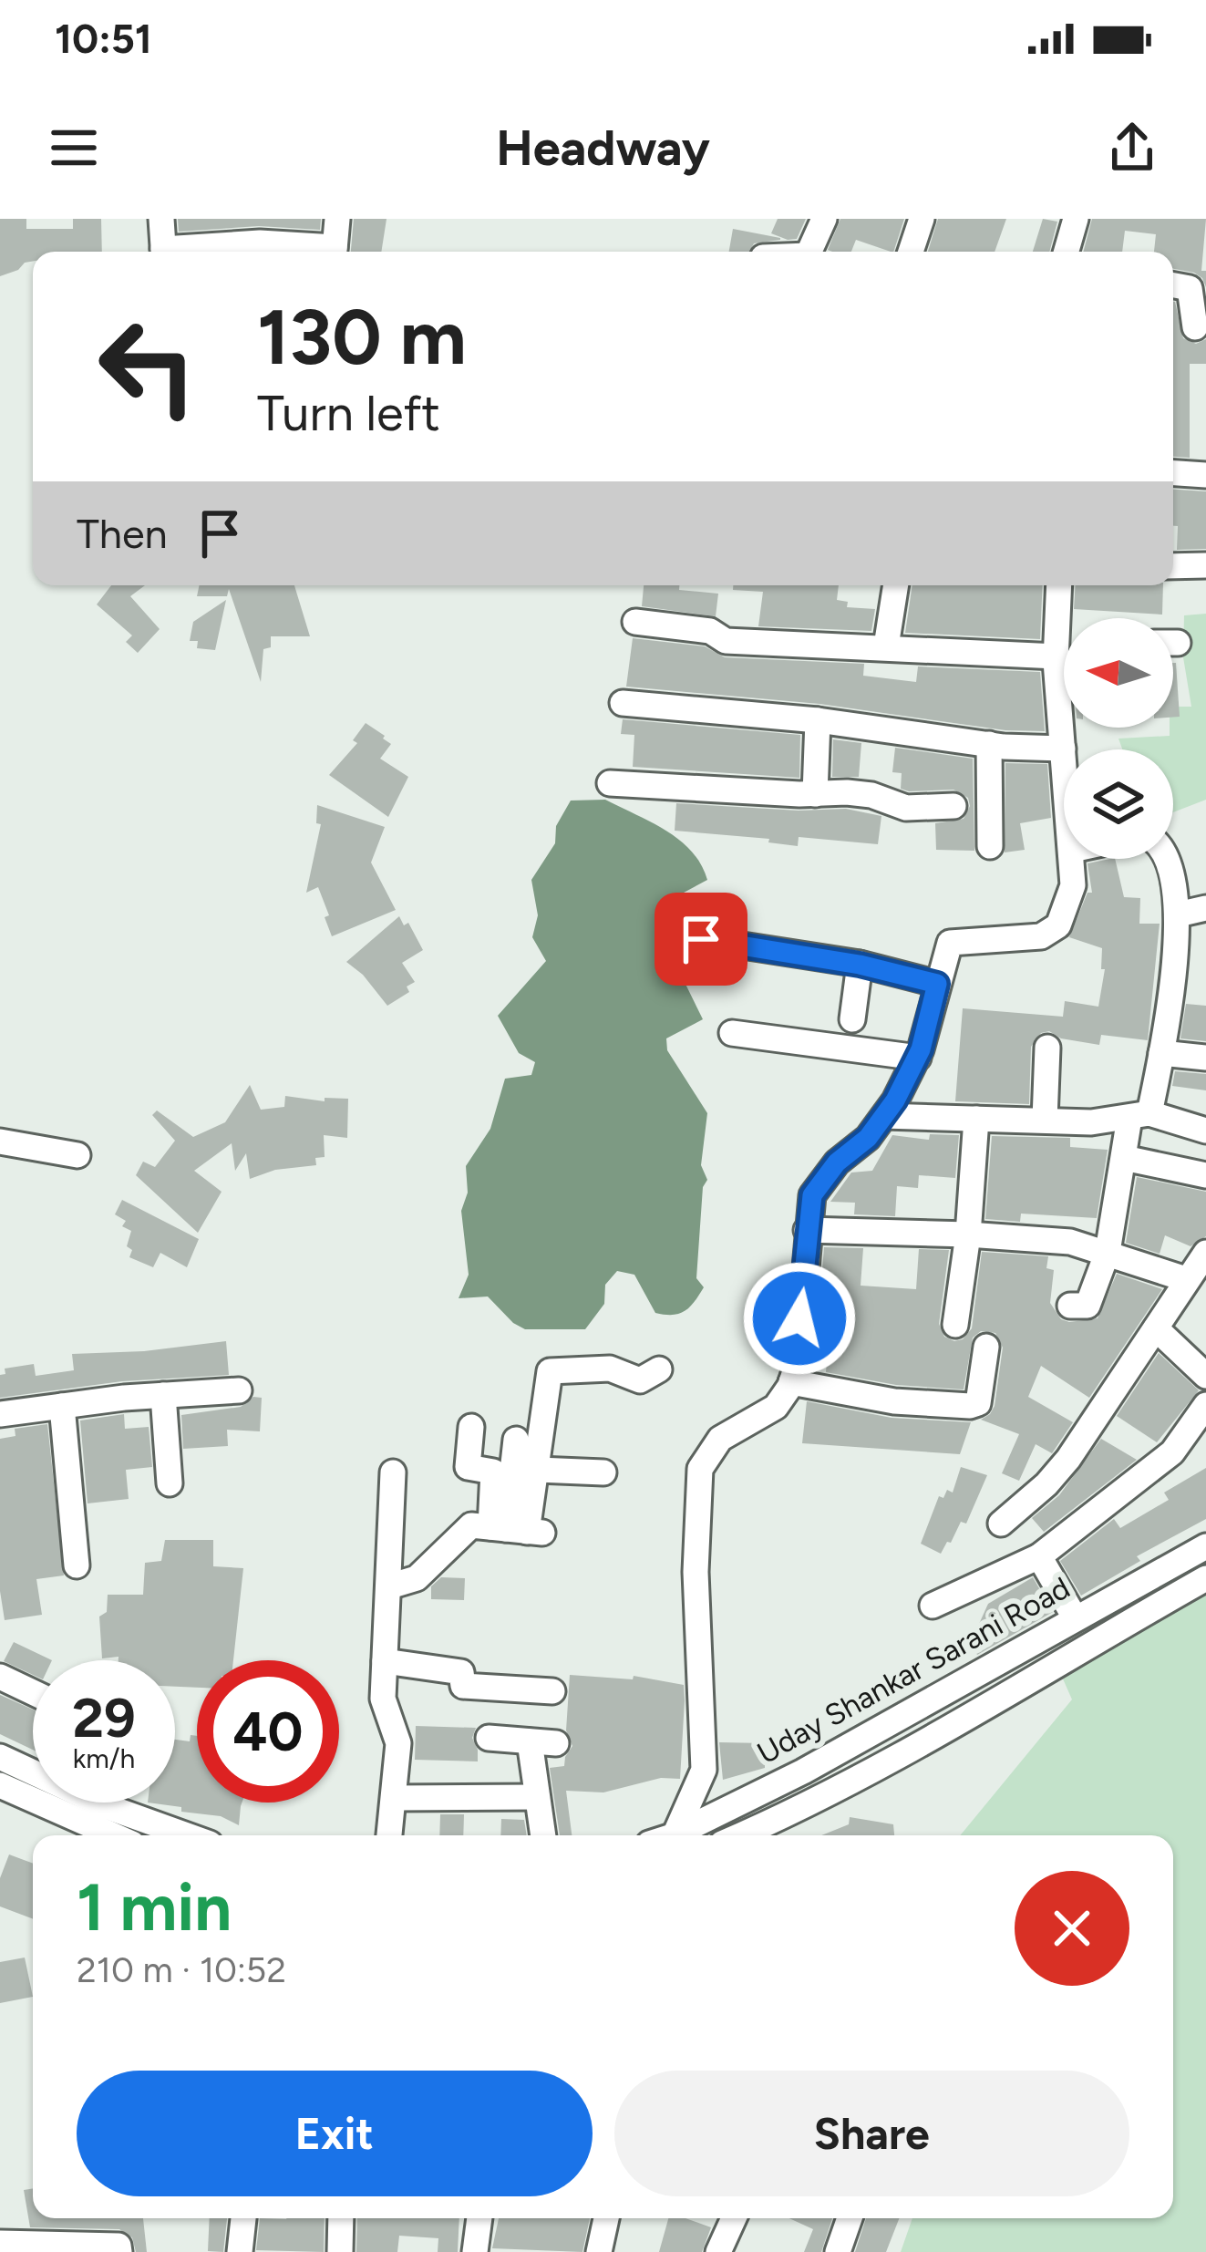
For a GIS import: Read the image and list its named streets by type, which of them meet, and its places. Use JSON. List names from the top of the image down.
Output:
{
  "streets": {
    "street": ["Uday Shankar Sarani Road"]
  },
  "north": "left",
  "page": {
    "status": "10:51",
    "header": "Headway",
    "turn": ["130 m", "Turn left"],
    "then": "Then",
    "speed": "29 km/h",
    "limit": "40",
    "heading": ["1 min", "210 m · 10:52"],
    "buttons": ["Exit", "Share"]
  }
}
